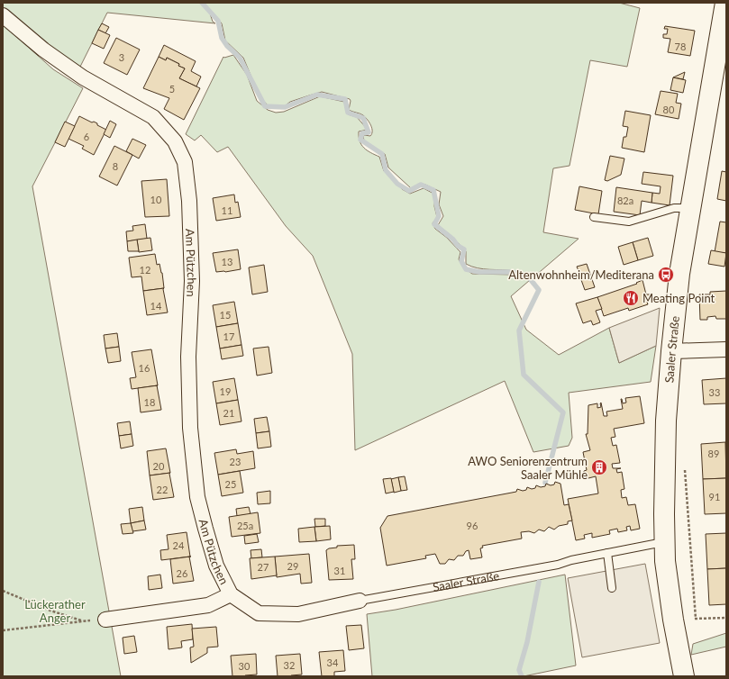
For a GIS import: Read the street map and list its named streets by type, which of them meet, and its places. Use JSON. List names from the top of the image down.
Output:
{
  "streets": {
    "street": ["Am Pützchen", "Saaler Straße"]
  },
  "crossings": [
    ["Am Pützchen", "Saaler Straße"]
  ],
  "parks": ["Lückerather Anger"],
  "places": {
    "bus stop": ["Altenwohnheim/Mediterana"],
    "restaurant": ["Meating Point"],
    "building": ["AWO Seniorenzentrum Saaler Mühle"]
  },
  "house_numbers": [
    "78",
    "3",
    "5",
    "80",
    "6",
    "8",
    "10",
    "82a",
    "11",
    "13",
    "12",
    "14",
    "15",
    "17",
    "16",
    "19",
    "33",
    "18",
    "21",
    "89",
    "23",
    "20",
    "25",
    "22",
    "91",
    "25a",
    "96",
    "24",
    "29",
    "27",
    "31",
    "26",
    "34",
    "32",
    "30"
  ]
}
